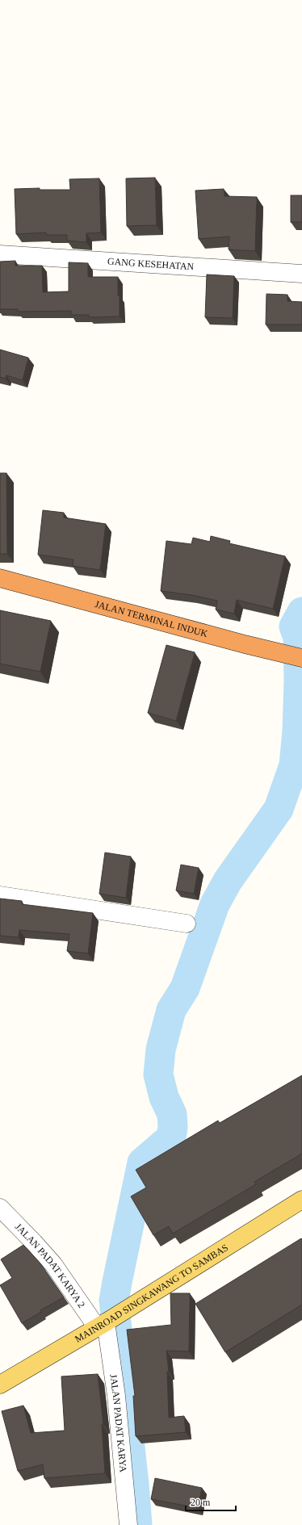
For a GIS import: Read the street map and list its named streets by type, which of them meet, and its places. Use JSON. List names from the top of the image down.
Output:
{
  "streets": {
    "highway": ["JALAN TERMINAL INDUK"],
    "main road": ["MAINROAD SINGKAWANG TO SAMBAS"],
    "street": ["GANG KESEHATAN", "JALAN PADAT KARYA 2", "JALAN PADAT KARYA"]
  },
  "crossings": [
    ["JALAN PADAT KARYA 2", "MAINROAD SINGKAWANG TO SAMBAS"],
    ["JALAN PADAT KARYA 2", "JALAN PADAT KARYA"],
    ["MAINROAD SINGKAWANG TO SAMBAS", "JALAN PADAT KARYA"]
  ],
  "scale_bar": "20 m"
}
